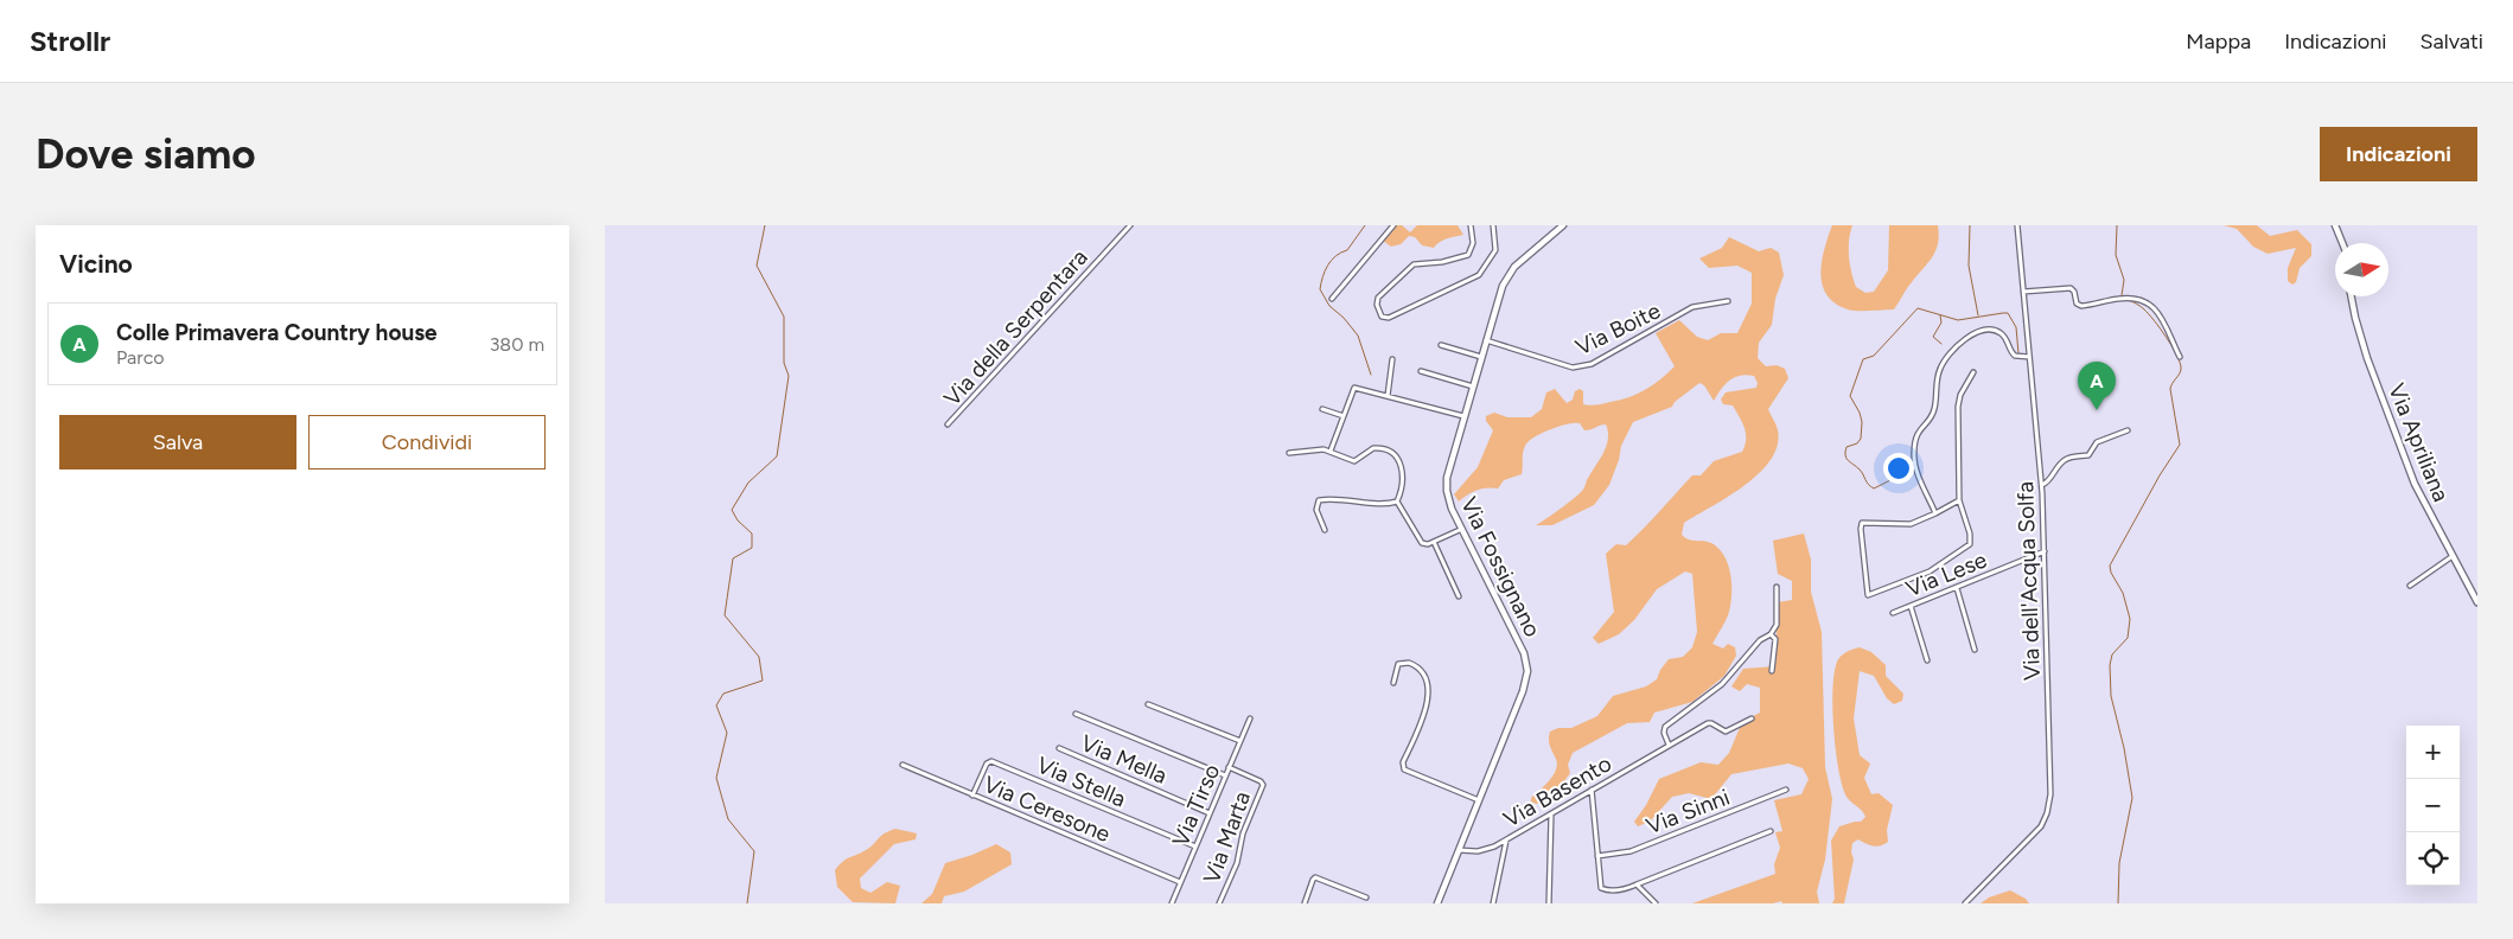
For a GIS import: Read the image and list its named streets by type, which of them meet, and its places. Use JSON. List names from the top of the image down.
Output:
{
  "streets": {
    "street": [
      "Via della Serpentara",
      "Via Boite",
      "Via Apriliana",
      "Via Fossignano",
      "Via Lese",
      "Via dell'Acqua Solfa",
      "Via Mella",
      "Via Stella",
      "Via Basento",
      "Via Tirso",
      "Via Ceresone",
      "Via Sinni",
      "Via Marta"
    ]
  },
  "crossings": [
    ["Via Boite", "Via Fossignano"],
    ["Via Fossignano", "Via Basento"],
    ["Via Lese", "Via dell'Acqua Solfa"],
    ["Via Mella", "Via Tirso"],
    ["Via Stella", "Via Tirso"],
    ["Via Stella", "Via Ceresone"],
    ["Via Tirso", "Via Ceresone"],
    ["Via Tirso", "Via Marta"]
  ],
  "north": "right",
  "page": {
    "header": "Strollr",
    "nav": ["Mappa", "Indicazioni", "Salvati"],
    "buttons": [
      "Indicazioni",
      ["Salva", "Condividi"]
    ],
    "title": "Dove siamo",
    "heading": "Vicino",
    "list": [
      {
        "mark": "A",
        "name": "Colle Primavera Country house",
        "note": "Parco",
        "value": "380 m"
      }
    ],
    "pins": "A",
    "map_buttons": ["+", "−"]
  }
}
